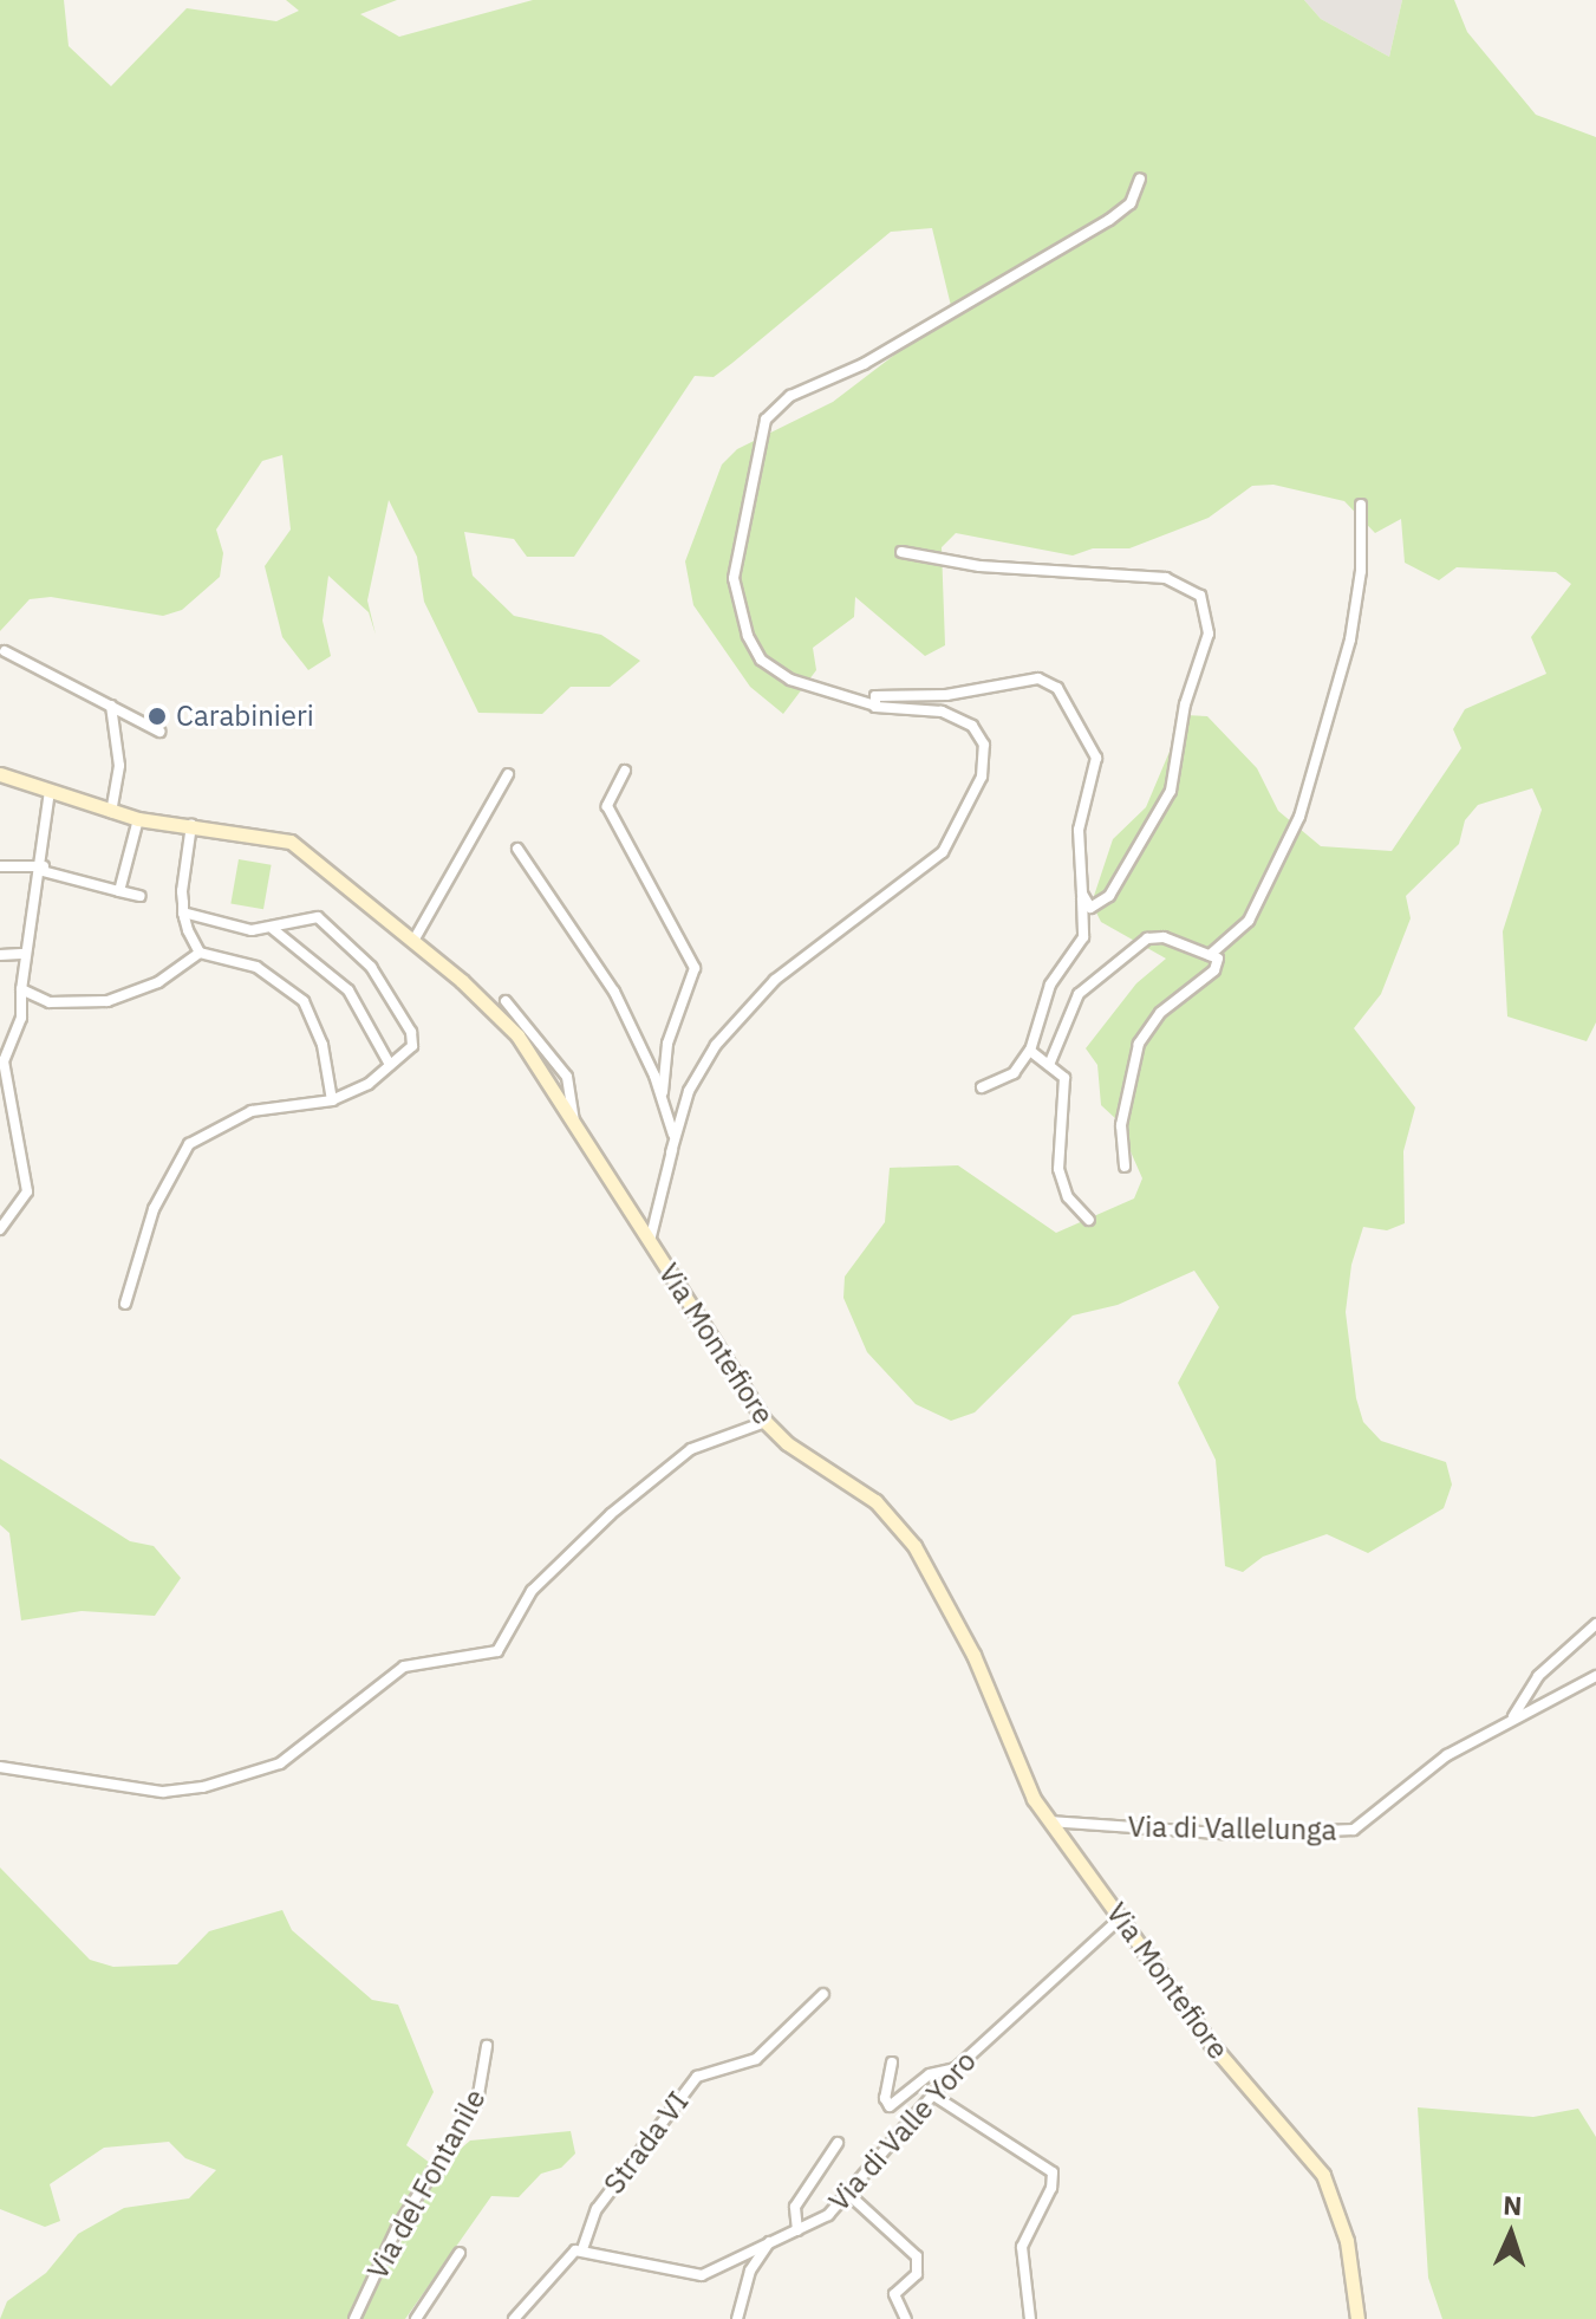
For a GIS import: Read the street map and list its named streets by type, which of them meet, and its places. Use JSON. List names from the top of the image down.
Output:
{
  "streets": {
    "main road": ["Via Montefiore"],
    "street": [
      "Via di Vallelunga",
      "Via di Valle Yoro",
      "Strada VI",
      "Via del Fontanile"
    ]
  },
  "crossings": [
    ["Via Montefiore", "Via di Vallelunga"],
    ["Via Montefiore", "Via di Valle Yoro"],
    ["Via di Valle Yoro", "Strada VI"]
  ],
  "places": ["Carabinieri"],
  "north": "top"
}
